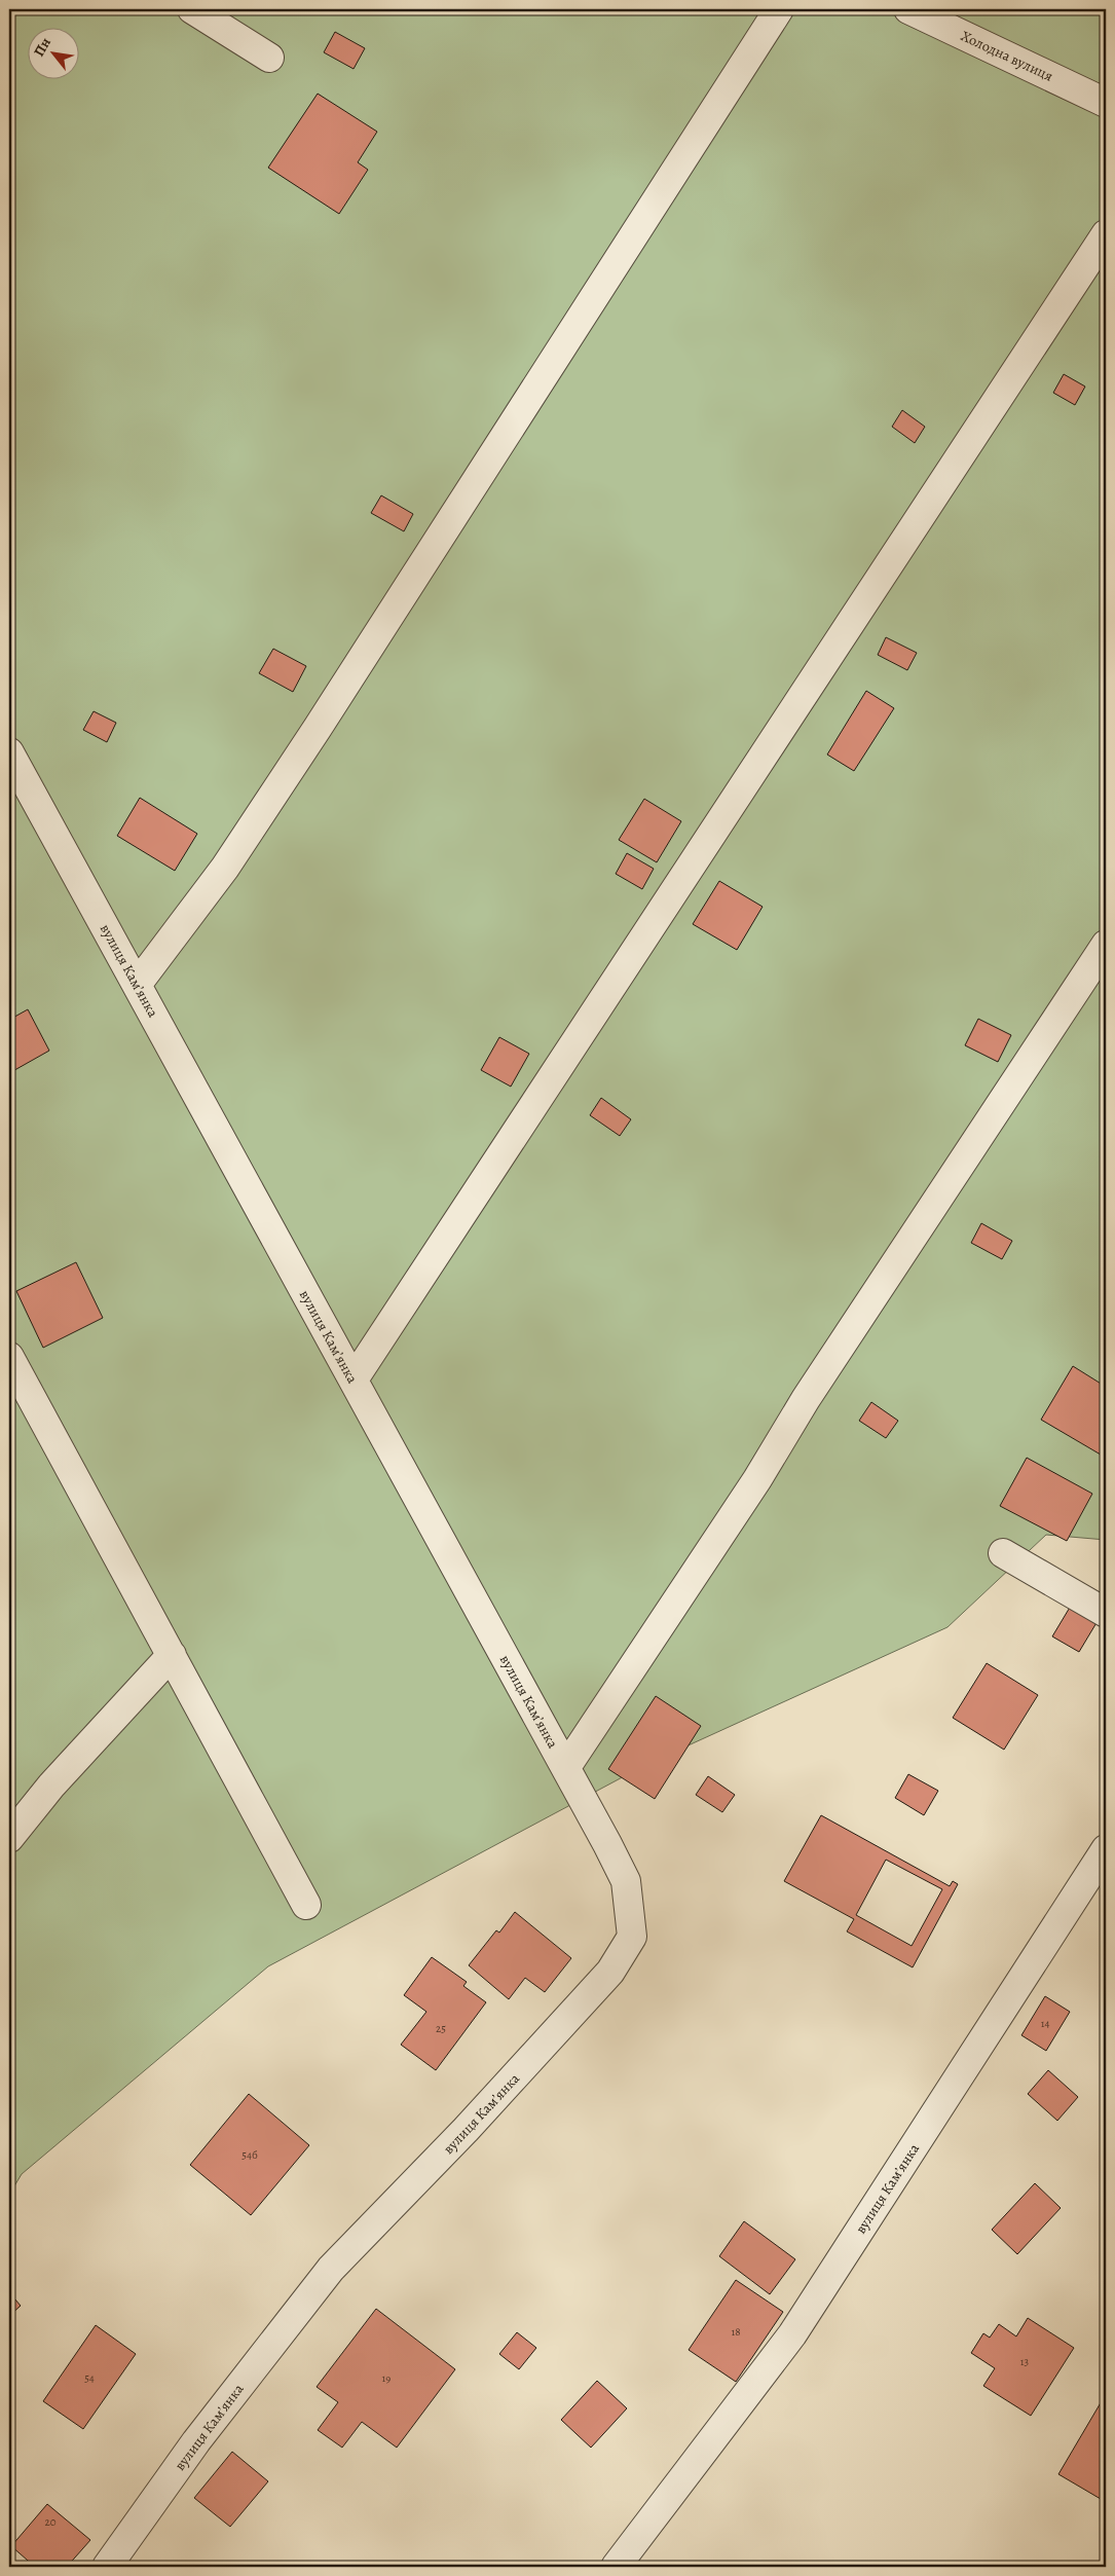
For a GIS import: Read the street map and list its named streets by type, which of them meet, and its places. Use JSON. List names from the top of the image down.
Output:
{
  "streets": {
    "street": ["Холодна вулиця", "вулиця Камʼянка"]
  },
  "house_numbers": [
    "14",
    "25",
    "54б",
    "18",
    "13",
    "54",
    "19",
    "20"
  ],
  "north": "top left"
}
